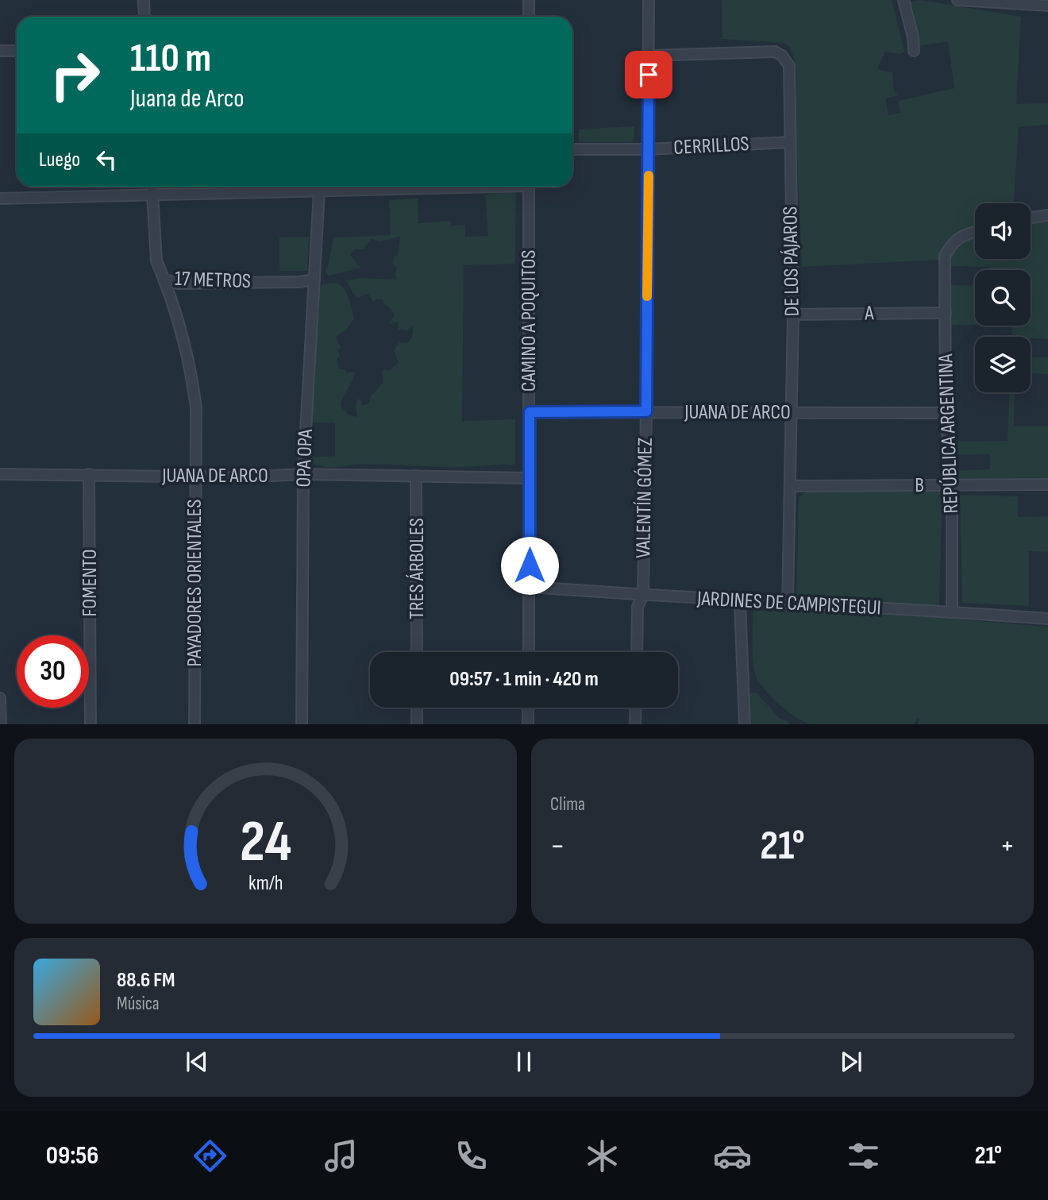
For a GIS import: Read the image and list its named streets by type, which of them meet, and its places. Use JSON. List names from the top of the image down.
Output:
{
  "streets": {
    "street": [
      "CERRILLOS",
      "DE LOS PÁJAROS",
      "17 METROS",
      "A",
      "CAMINO A POQUITOS",
      "JUANA DE ARCO",
      "REPÚBLICA ARGENTINA",
      "OPA OPA",
      "B",
      "VALENTÍN GÓMEZ",
      "TRES ÁRBOLES",
      "FOMENTO",
      "PAYADORES ORIENTALES",
      "JARDINES DE CAMPISTEGUI"
    ]
  },
  "crossings": [
    ["CERRILLOS", "DE LOS PÁJAROS"],
    ["CERRILLOS", "VALENTÍN GÓMEZ"],
    ["DE LOS PÁJAROS", "A"],
    ["DE LOS PÁJAROS", "JUANA DE ARCO"],
    ["DE LOS PÁJAROS", "B"],
    ["DE LOS PÁJAROS", "VALENTÍN GÓMEZ"],
    ["DE LOS PÁJAROS", "JARDINES DE CAMPISTEGUI"],
    ["17 METROS", "OPA OPA"],
    ["17 METROS", "PAYADORES ORIENTALES"],
    ["A", "REPÚBLICA ARGENTINA"],
    ["CAMINO A POQUITOS", "JUANA DE ARCO"],
    ["CAMINO A POQUITOS", "JARDINES DE CAMPISTEGUI"],
    ["JUANA DE ARCO", "REPÚBLICA ARGENTINA"],
    ["JUANA DE ARCO", "OPA OPA"],
    ["JUANA DE ARCO", "VALENTÍN GÓMEZ"],
    ["JUANA DE ARCO", "TRES ÁRBOLES"],
    ["JUANA DE ARCO", "FOMENTO"],
    ["JUANA DE ARCO", "PAYADORES ORIENTALES"],
    ["REPÚBLICA ARGENTINA", "B"],
    ["REPÚBLICA ARGENTINA", "JARDINES DE CAMPISTEGUI"],
    ["VALENTÍN GÓMEZ", "JARDINES DE CAMPISTEGUI"]
  ],
  "page": {
    "turn": ["110 m", "Juana de Arco"],
    "then": "Luego",
    "limit": "30",
    "trip": "09:57 · 1 min · 420 m",
    "tile": "Clima",
    "heat": ["−", "21°", "+"],
    "song": ["88.6 FM", "Música"],
    "tabs": ["09:56", "21°"],
    "gauge": ["24", "km/h"]
  }
}
